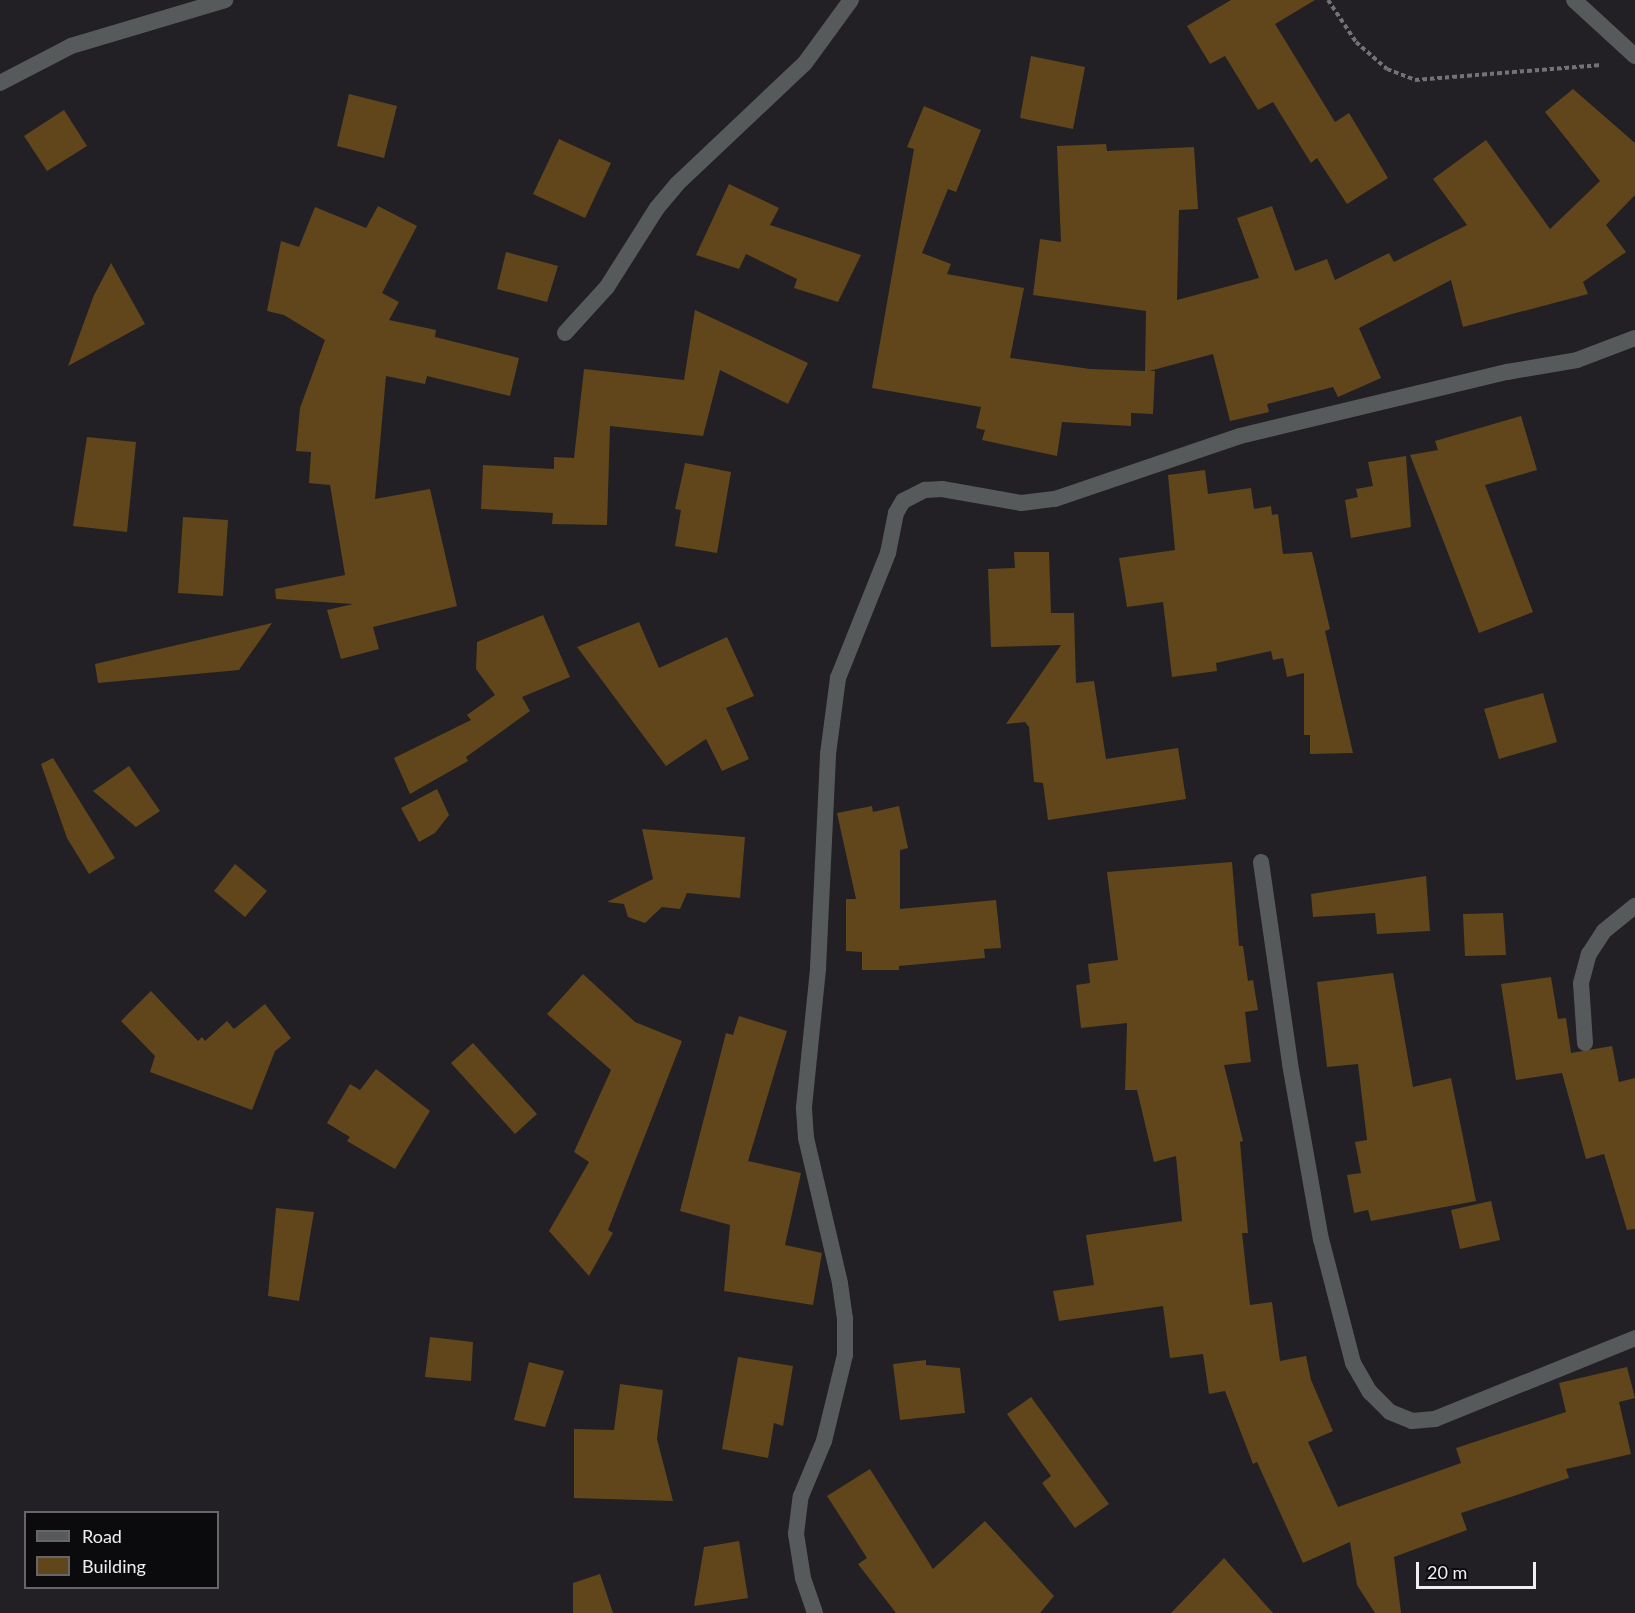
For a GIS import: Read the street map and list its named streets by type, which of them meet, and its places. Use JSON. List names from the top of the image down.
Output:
{
  "legend": ["Road", "Building"],
  "scale_bar": "20 m"
}
